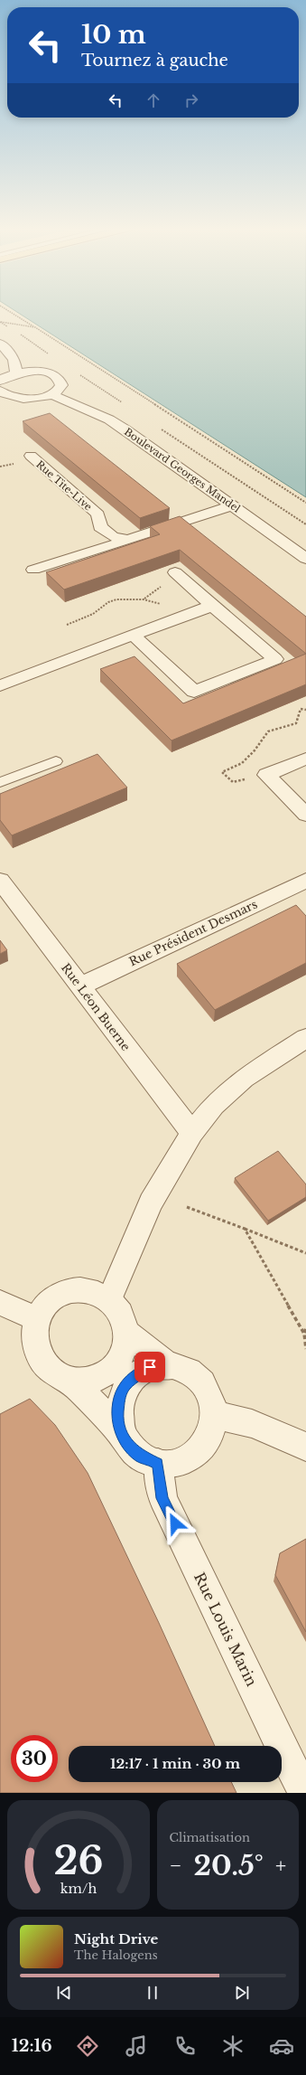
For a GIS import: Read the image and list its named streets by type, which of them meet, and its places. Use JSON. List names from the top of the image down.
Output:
{
  "streets": {
    "street": [
      "Boulevard Georges Mandel",
      "Rue Tite-Live",
      "Rue Président Desmars",
      "Rue Léon Buerne",
      "Rue Louis Marin"
    ]
  },
  "crossings": [
    ["Rue Président Desmars", "Rue Léon Buerne"]
  ],
  "page": {
    "turn": ["10 m", "Tournez à gauche"],
    "limit": "30",
    "trip": "12:17 · 1 min · 30 m",
    "tile": "Climatisation",
    "heat": ["−", "20.5°", "+"],
    "song": ["Night Drive", "The Halogens"],
    "tabs": "12:16",
    "gauge": ["26", "km/h"]
  }
}
